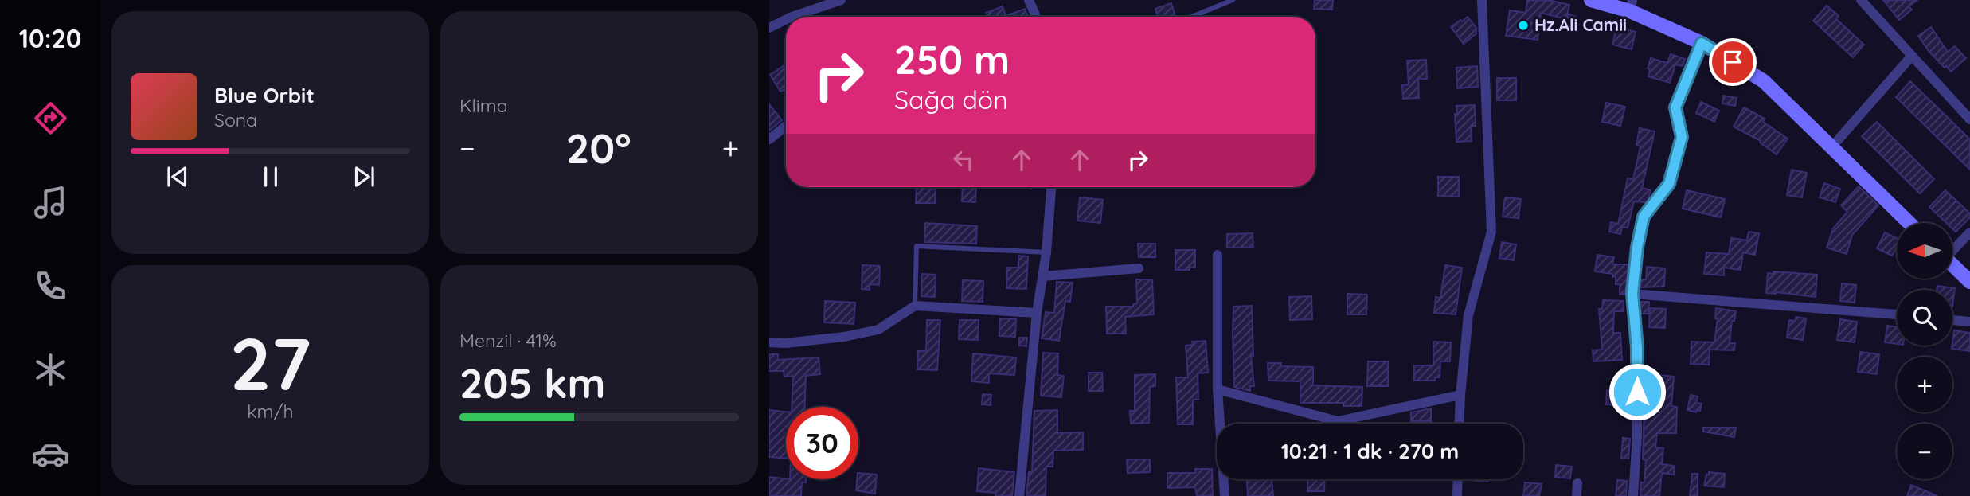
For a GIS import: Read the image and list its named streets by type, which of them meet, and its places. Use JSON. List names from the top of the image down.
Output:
{
  "places": ["Hz.Ali Camii"],
  "north": "left",
  "page": {
    "tabs": "10:20",
    "tile": [
      "Klima",
      ["27", "km/h"],
      ["Menzil · 41%", "205 km"]
    ],
    "turn": ["250 m", "Sağa dön"],
    "song": ["Blue Orbit", "Sona"],
    "heat": ["−", "20°", "+"],
    "map_buttons": ["+", "−"],
    "limit": "30",
    "trip": "10:21 · 1 dk · 270 m"
  }
}
